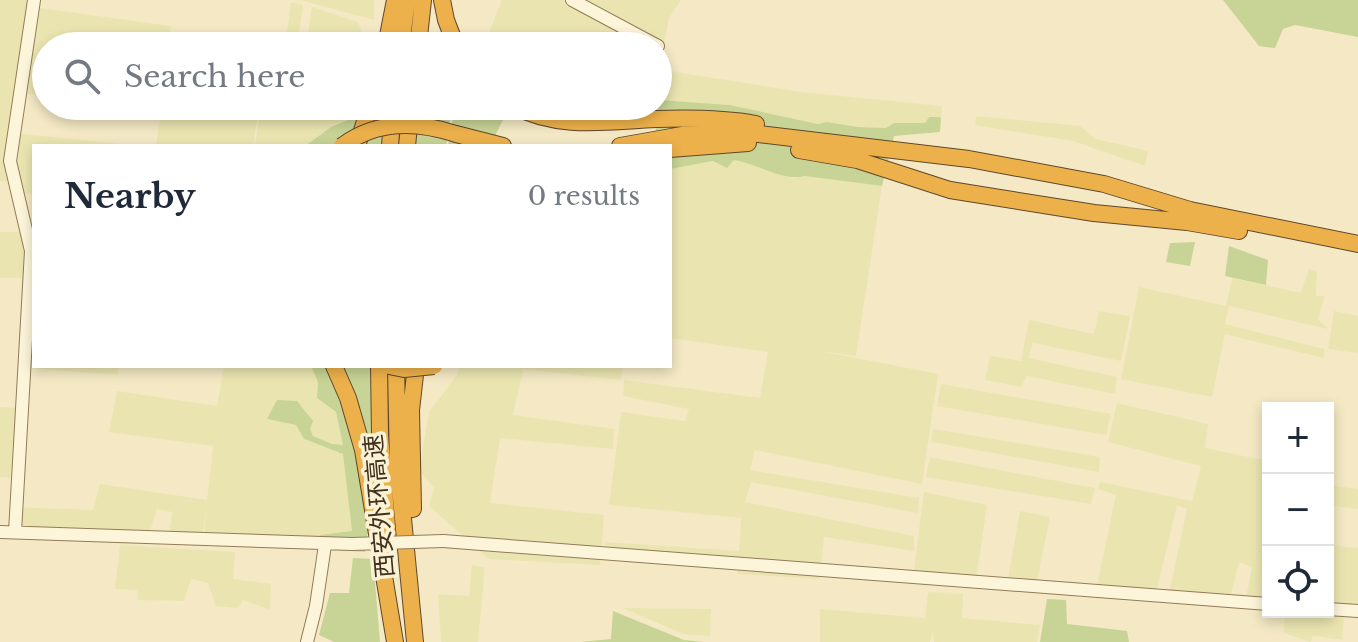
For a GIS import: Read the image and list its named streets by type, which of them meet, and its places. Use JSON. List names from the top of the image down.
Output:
{
  "streets": {
    "highway": ["西安外环高速"]
  },
  "page": {
    "search": "Search here",
    "heading": ["Nearby", "0 results"],
    "map_buttons": ["+", "−"]
  }
}
